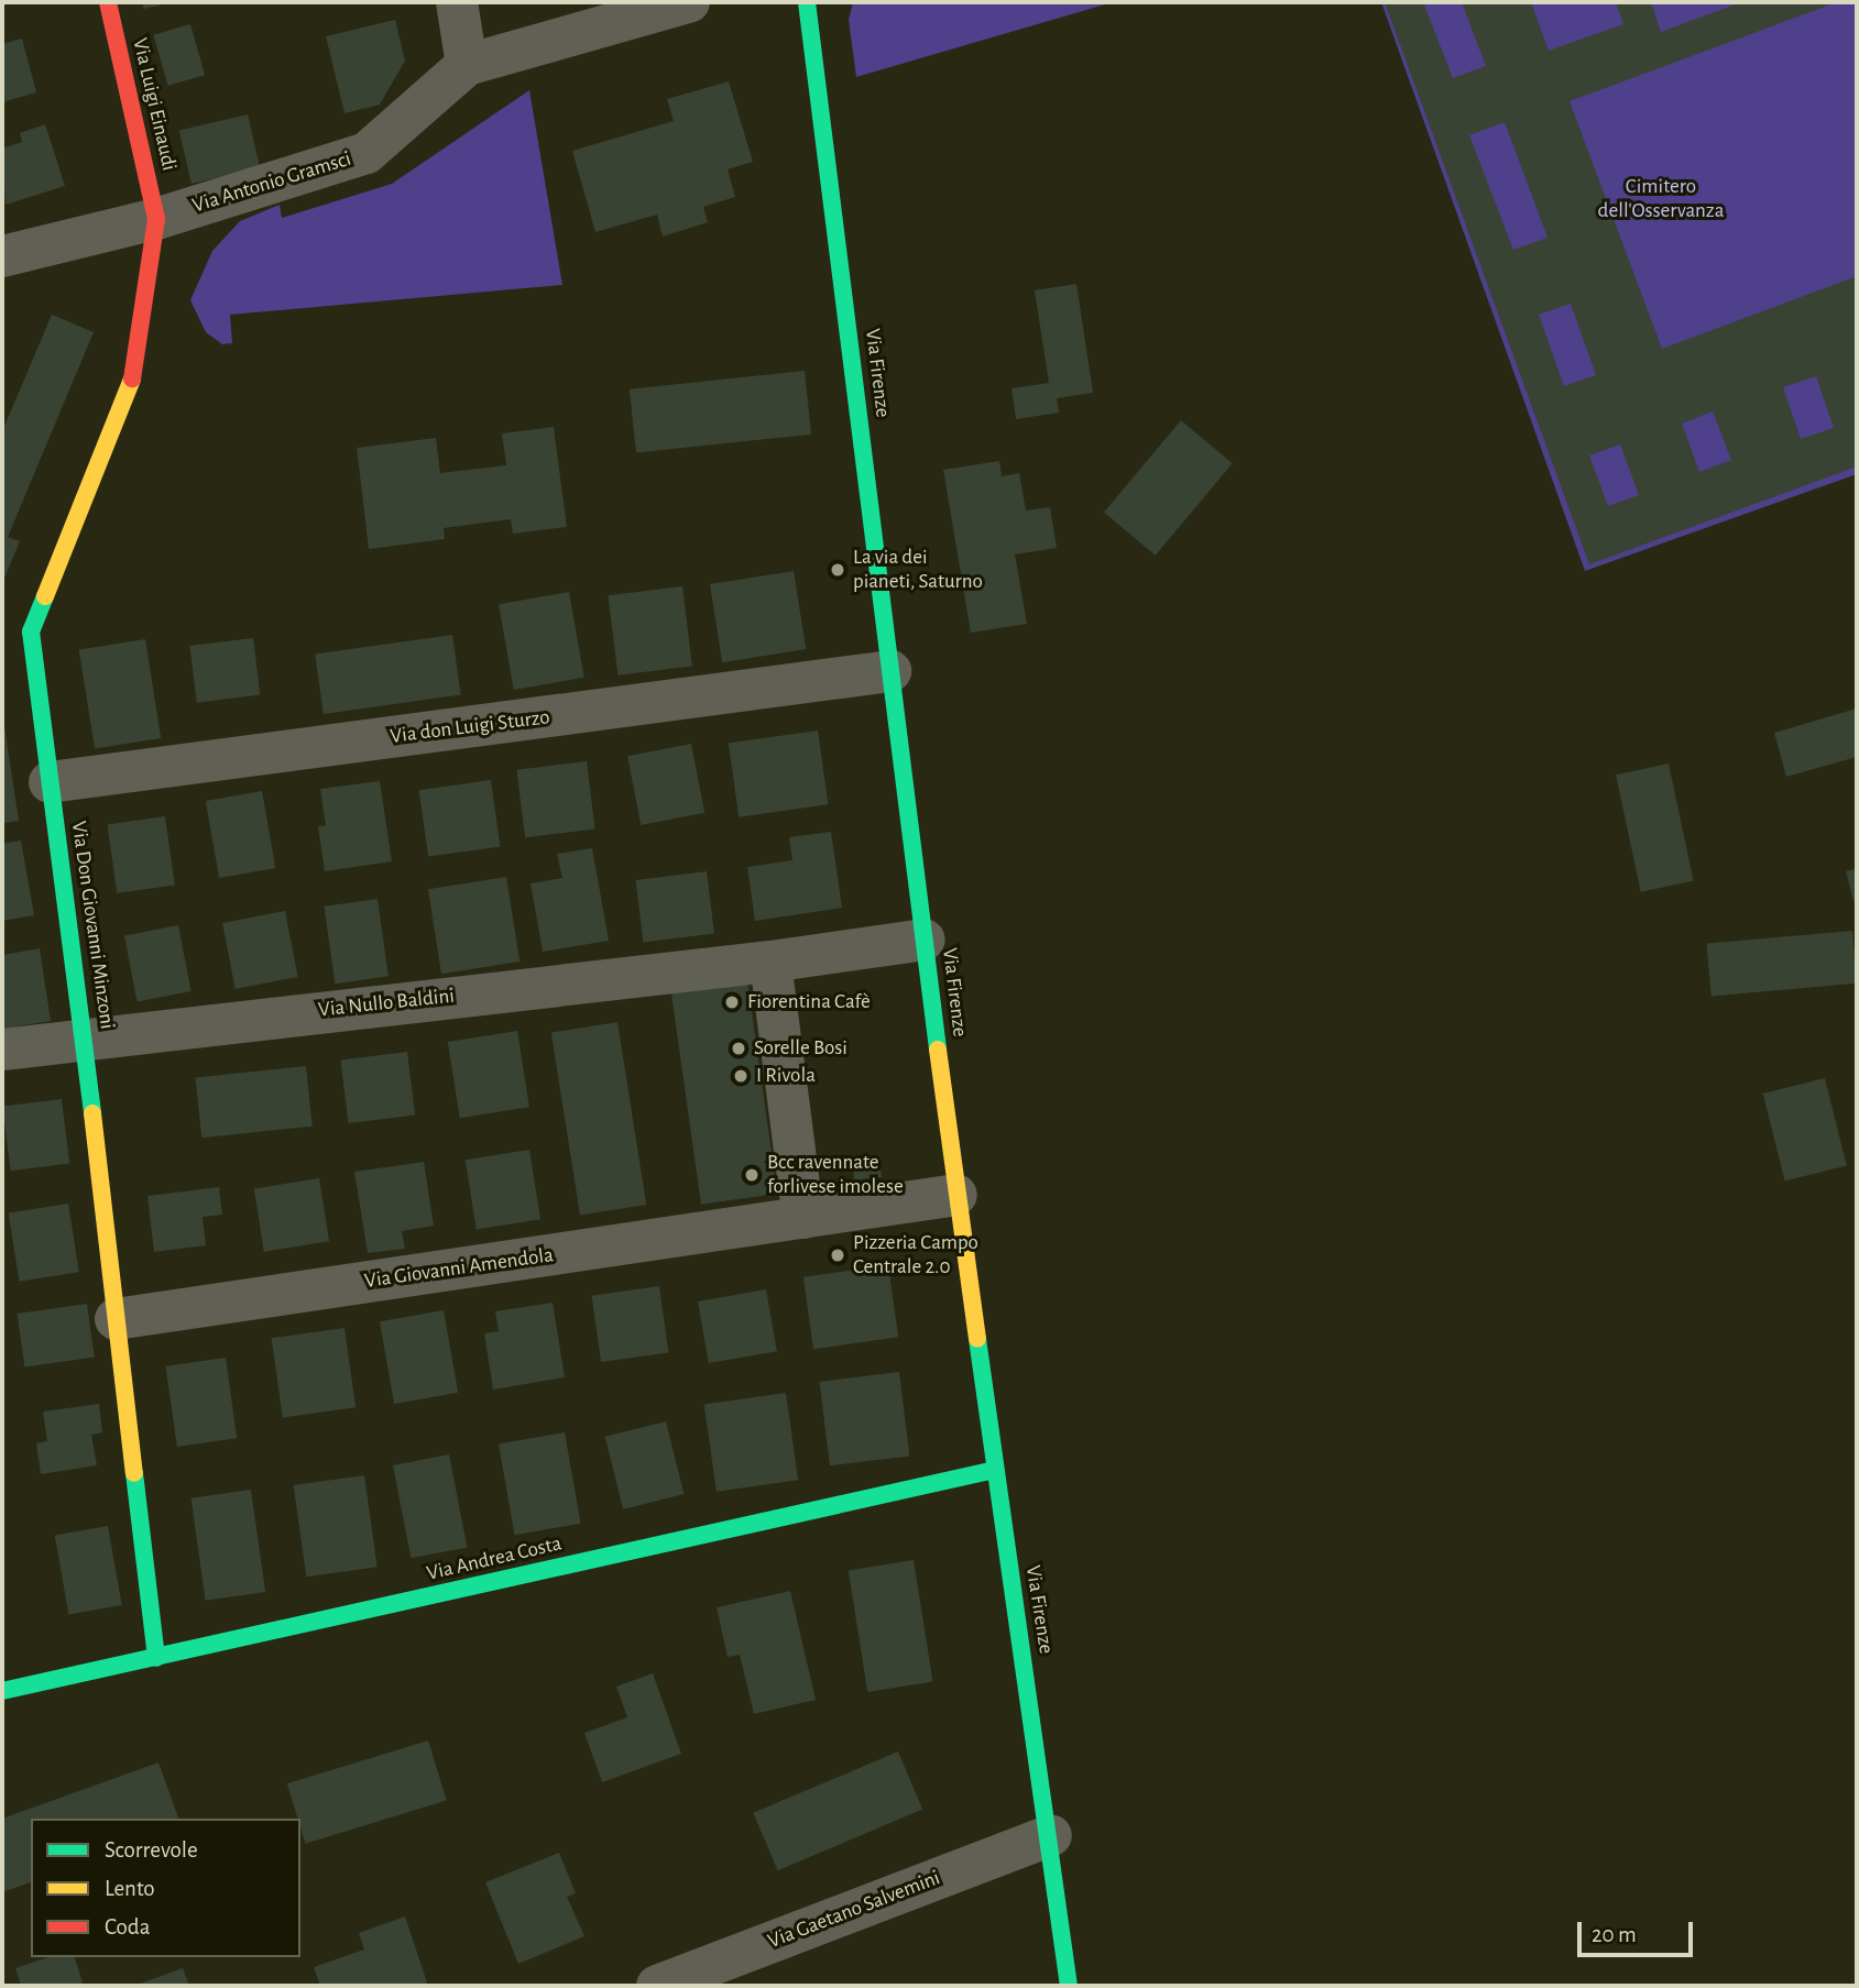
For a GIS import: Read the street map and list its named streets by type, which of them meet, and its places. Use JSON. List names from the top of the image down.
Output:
{
  "streets": {
    "street": [
      "Via Luigi Einaudi",
      "Via Antonio Gramsci",
      "Via Firenze",
      "Via don Luigi Sturzo",
      "Via Don Giovanni Minzoni",
      "Via Nullo Baldini",
      "Via Giovanni Amendola",
      "Via Andrea Costa",
      "Via Gaetano Salvemini"
    ]
  },
  "crossings": [
    ["Via Luigi Einaudi", "Via Antonio Gramsci"],
    ["Via Luigi Einaudi", "Via Don Giovanni Minzoni"],
    ["Via Antonio Gramsci", "Via Don Giovanni Minzoni"],
    ["Via Firenze", "Via don Luigi Sturzo"],
    ["Via Firenze", "Via Nullo Baldini"],
    ["Via Firenze", "Via Giovanni Amendola"],
    ["Via Firenze", "Via Andrea Costa"],
    ["Via Firenze", "Via Gaetano Salvemini"],
    ["Via don Luigi Sturzo", "Via Don Giovanni Minzoni"],
    ["Via Don Giovanni Minzoni", "Via Nullo Baldini"],
    ["Via Don Giovanni Minzoni", "Via Giovanni Amendola"],
    ["Via Don Giovanni Minzoni", "Via Andrea Costa"]
  ],
  "parks": ["Cimitero dell'Osservanza"],
  "places": [
    "La via dei pianeti, Saturno",
    "Fiorentina Cafè",
    "Sorelle Bosi",
    "I Rivola",
    "Bcc ravennate forlivese imolese",
    "Pizzeria Campo Centrale 2.0"
  ],
  "legend": ["Scorrevole", "Lento", "Coda"],
  "scale_bar": "20 m"
}
